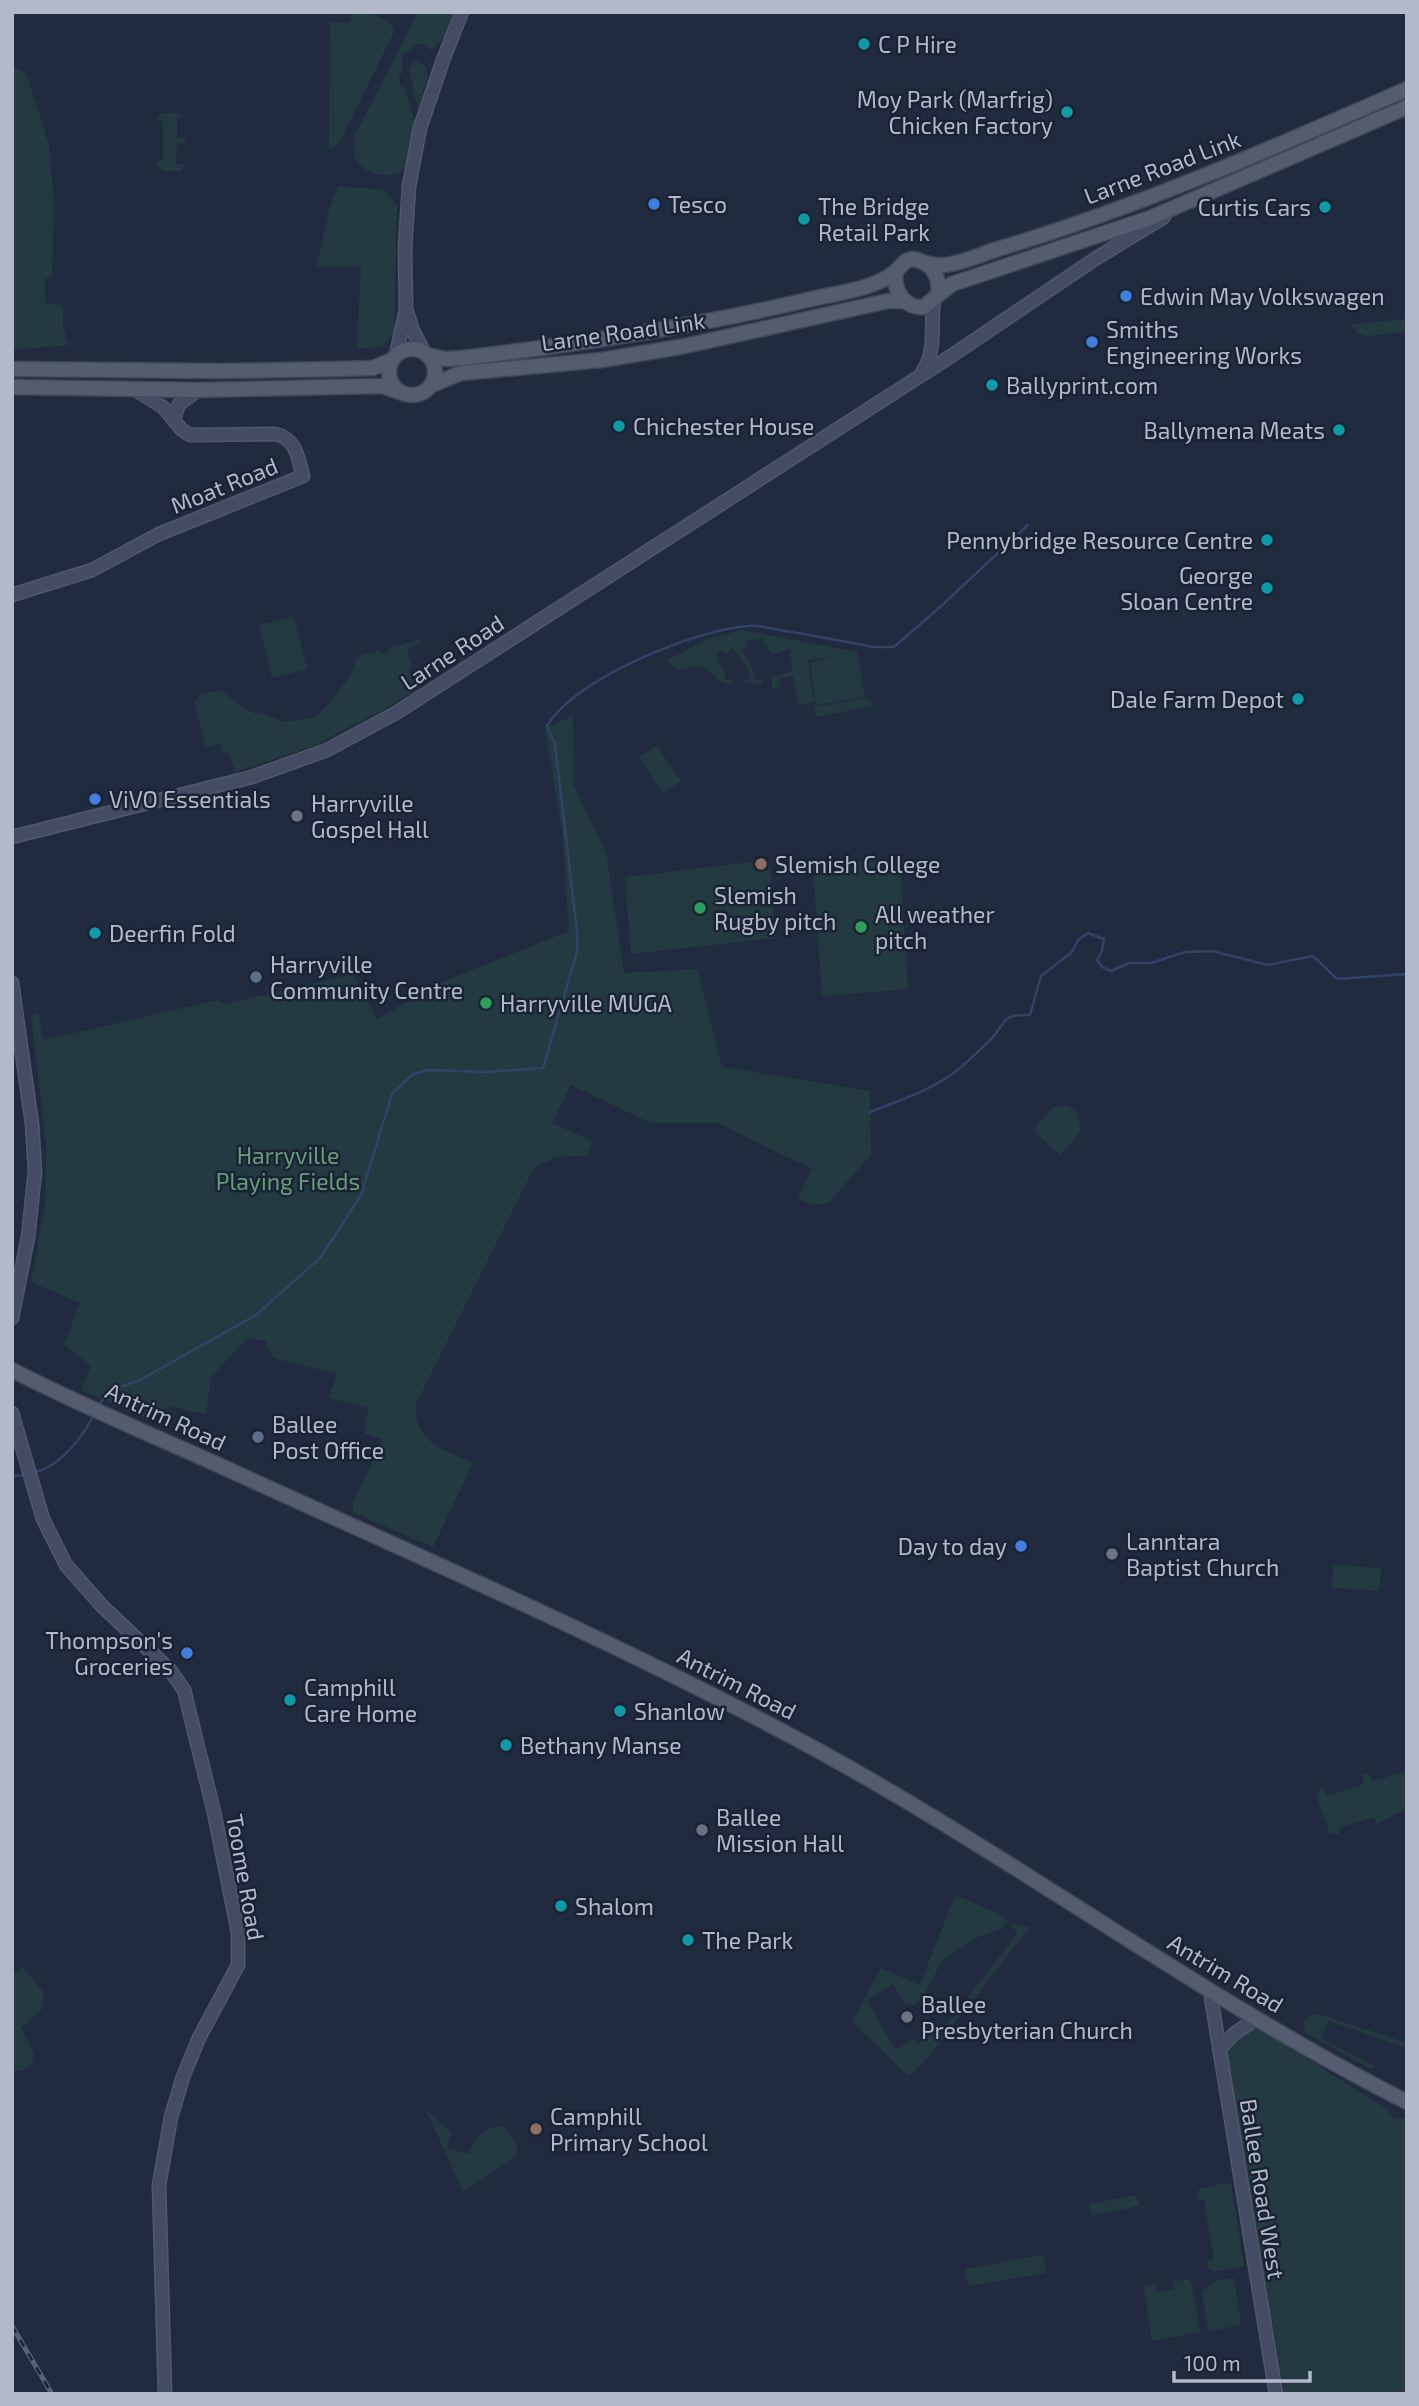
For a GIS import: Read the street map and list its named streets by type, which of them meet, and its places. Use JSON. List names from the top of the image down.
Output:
{
  "streets": {
    "main road": ["Larne Road Link", "Antrim Road"],
    "street": [
      "Moat Road",
      "Larne Road",
      "Toome Road",
      "Ballee Road West"
    ]
  },
  "crossings": [
    ["Larne Road Link", "Larne Road"],
    ["Antrim Road", "Ballee Road West"]
  ],
  "parks": ["Harryville Playing Fields"],
  "places": [
    "C P Hire",
    "Moy Park (Marfrig) Chicken Factory",
    "Tesco",
    "Curtis Cars",
    "The Bridge Retail Park",
    "Edwin May Volkswagen",
    "Smiths Engineering Works",
    "Ballyprint.com",
    "Chichester House",
    "Ballymena Meats",
    "Pennybridge Resource Centre",
    "George Sloan Centre",
    "Dale Farm Depot",
    "ViVO Essentials",
    "Harryville Gospel Hall",
    "Slemish College",
    "Slemish Rugby pitch",
    "All weather pitch",
    "Deerfin Fold",
    "Harryville Community Centre",
    "Harryville MUGA",
    "Ballee Post Office",
    "Day to day",
    "Lanntara Baptist Church",
    "Thompson's Groceries",
    "Camphill Care Home",
    "Shanlow",
    "Bethany Manse",
    "Ballee Mission Hall",
    "Shalom",
    "The Park",
    "Ballee Presbyterian Church",
    "Camphill Primary School"
  ],
  "scale_bar": "100 m"
}
